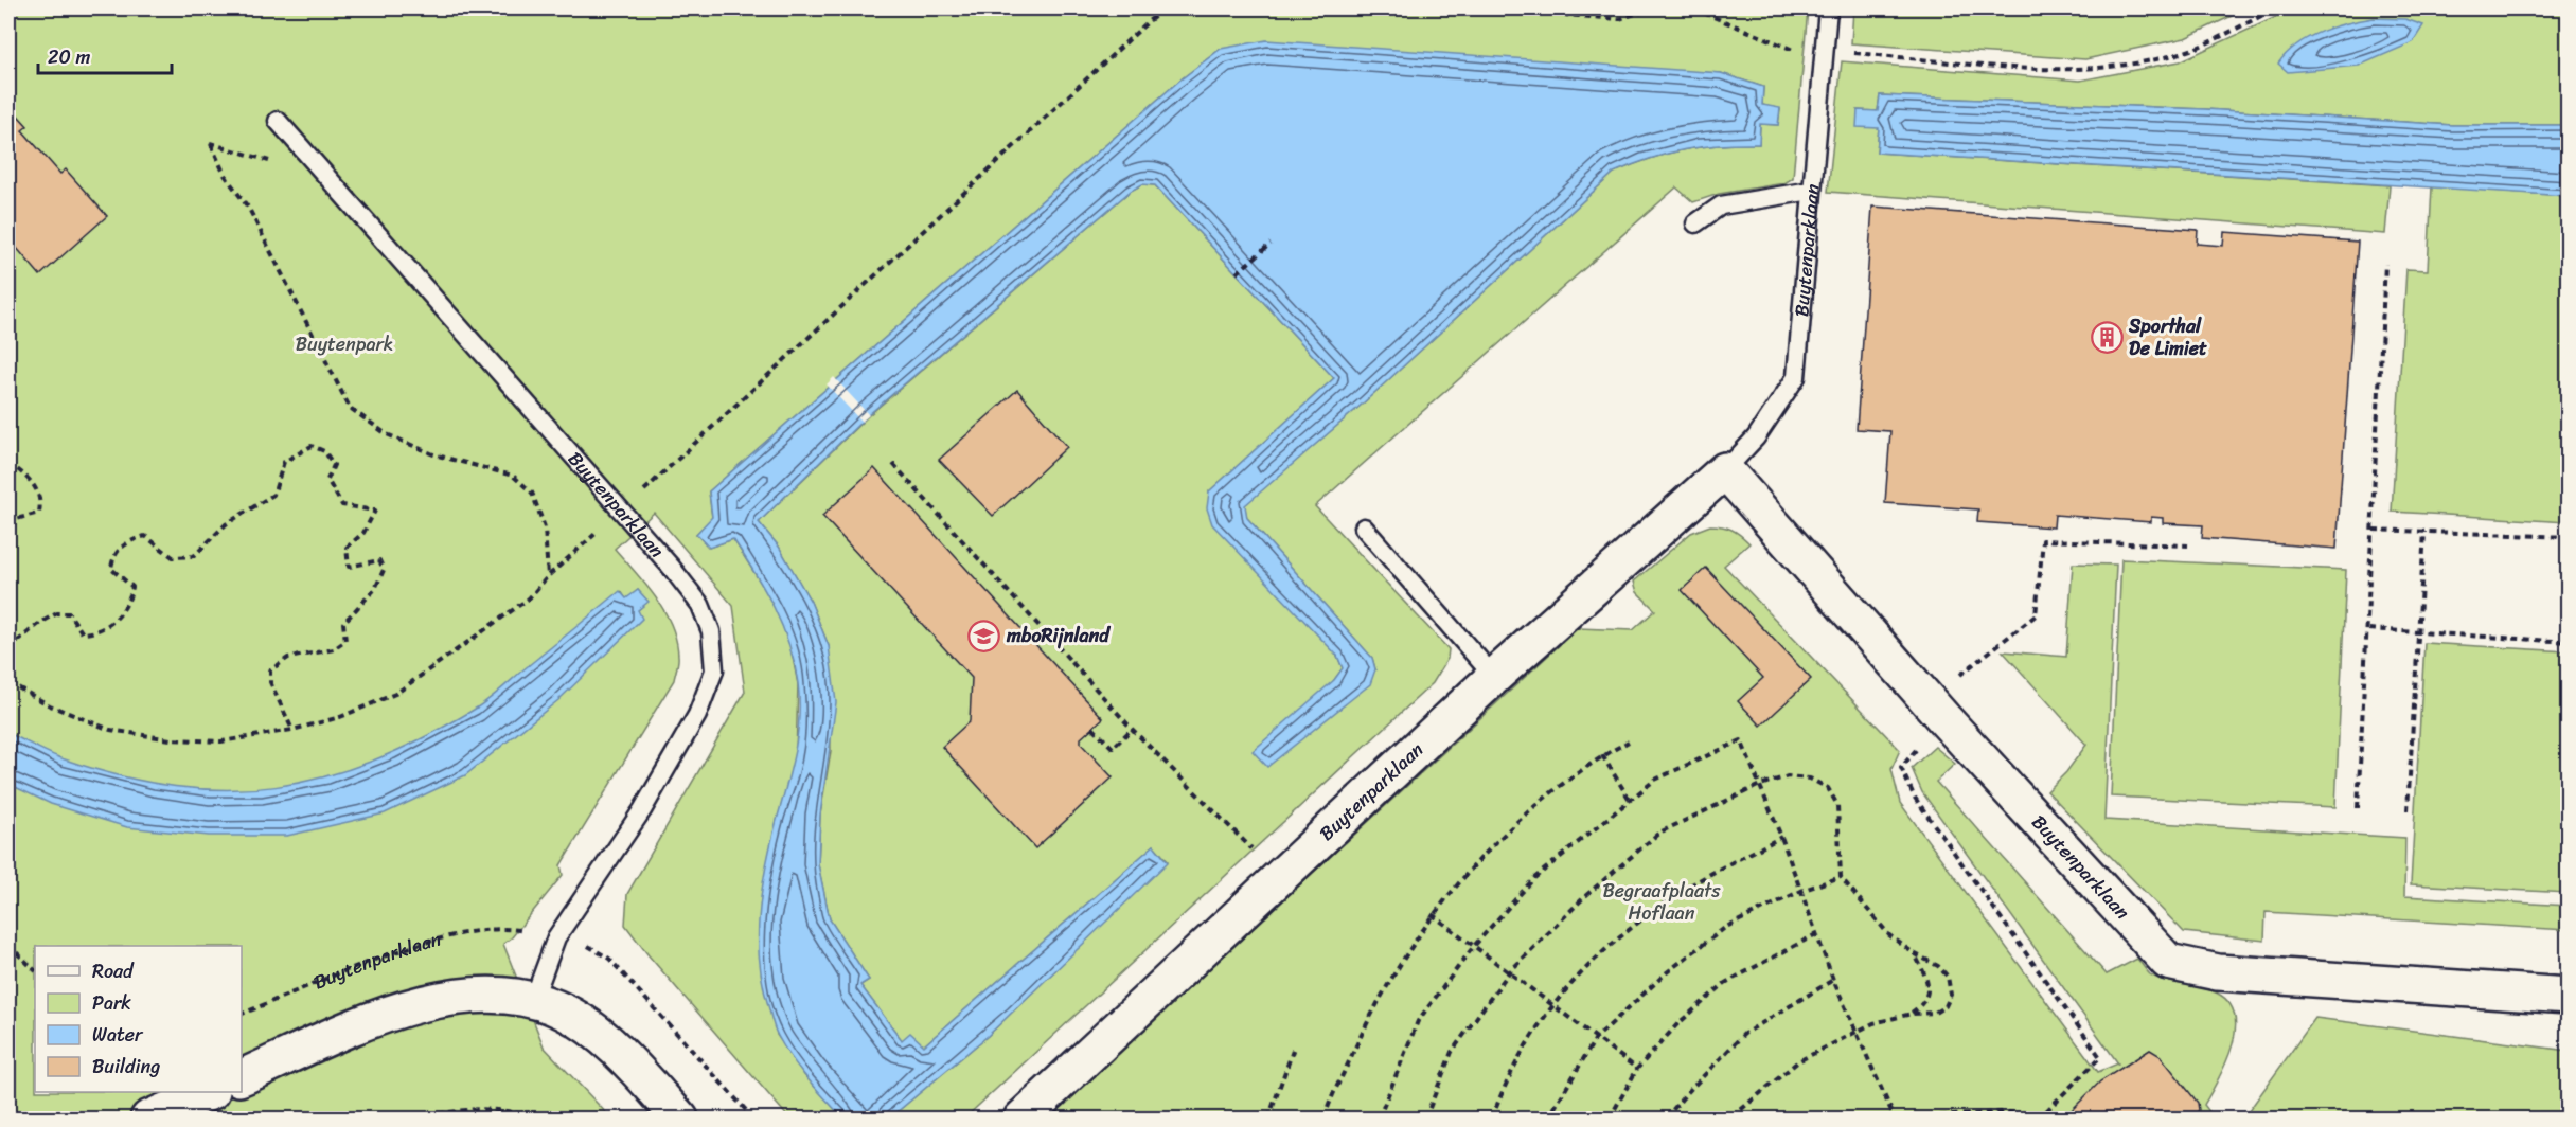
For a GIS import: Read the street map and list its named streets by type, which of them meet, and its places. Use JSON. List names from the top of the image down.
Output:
{
  "streets": {
    "street": ["Buytenparklaan"]
  },
  "parks": ["Buytenpark", "Begraafplaats Hoflaan"],
  "places": {
    "building": ["Sporthal De Limiet"],
    "school or university": ["mboRijnland"]
  },
  "legend": [
    "Road",
    "Park",
    "Water",
    "Building"
  ],
  "scale_bar": "20 m"
}
